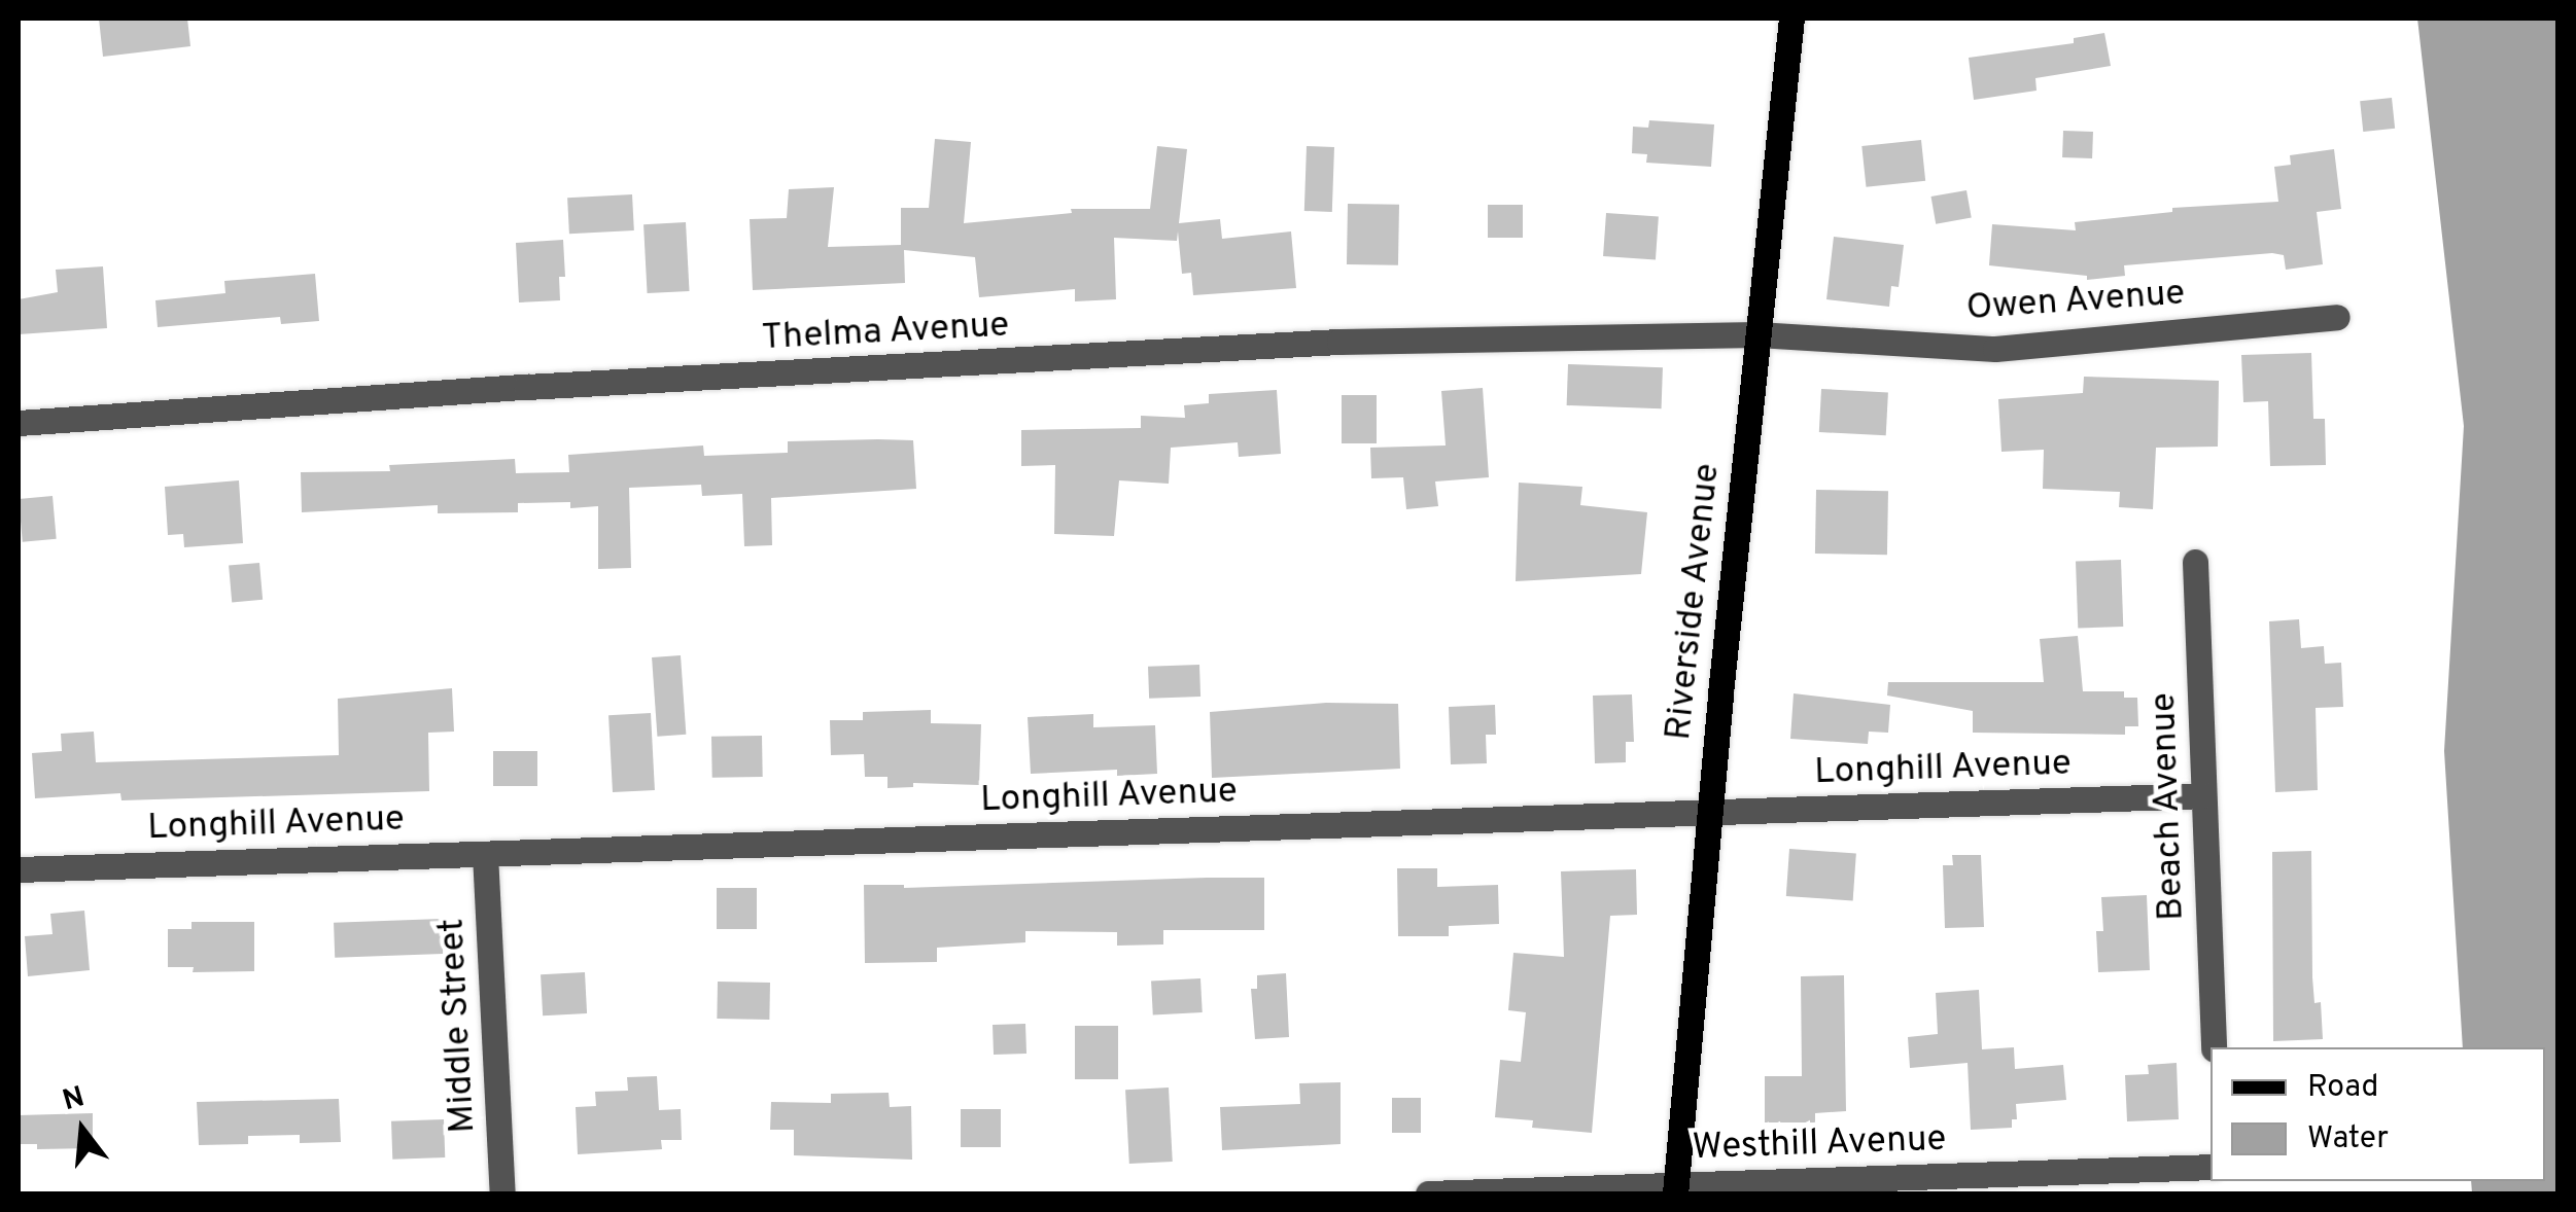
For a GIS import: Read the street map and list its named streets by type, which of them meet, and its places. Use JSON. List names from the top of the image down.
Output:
{
  "streets": {
    "main road": ["Riverside Avenue"],
    "street": [
      "Owen Avenue",
      "Thelma Avenue",
      "Longhill Avenue",
      "Beach Avenue",
      "Middle Street",
      "Westhill Avenue"
    ]
  },
  "crossings": [
    ["Owen Avenue", "Thelma Avenue"],
    ["Owen Avenue", "Riverside Avenue"],
    ["Thelma Avenue", "Riverside Avenue"],
    ["Riverside Avenue", "Longhill Avenue"],
    ["Riverside Avenue", "Westhill Avenue"],
    ["Longhill Avenue", "Beach Avenue"],
    ["Longhill Avenue", "Middle Street"]
  ],
  "legend": ["Road", "Water"],
  "north": "top"
}
